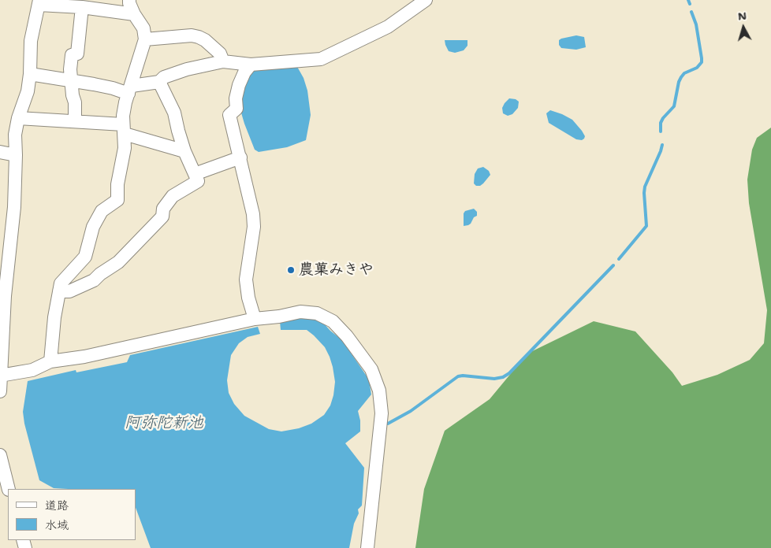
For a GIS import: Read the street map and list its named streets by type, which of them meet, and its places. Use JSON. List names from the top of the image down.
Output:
{
  "water": ["阿弥陀新池"],
  "places": ["農菓みきや"],
  "legend": ["道路", "水域"],
  "north": "top"
}
